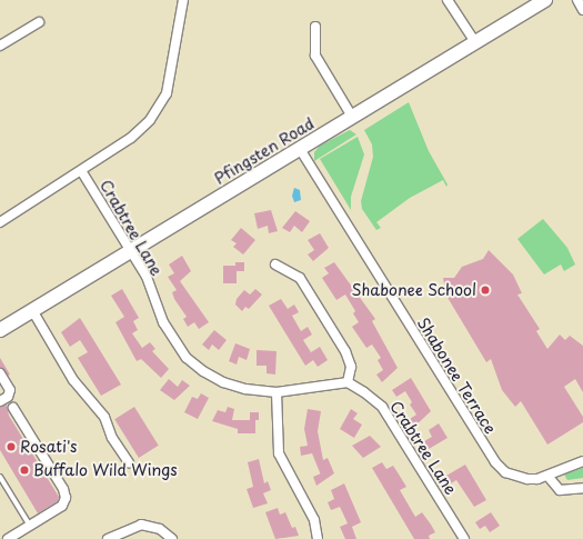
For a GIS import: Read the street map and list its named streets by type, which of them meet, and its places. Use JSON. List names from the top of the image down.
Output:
{
  "streets": {
    "main road": ["Pfingsten Road"],
    "street": ["Crabtree Lane", "Shabonee Terrace"]
  },
  "crossings": [
    ["Pfingsten Road", "Crabtree Lane"],
    ["Pfingsten Road", "Shabonee Terrace"]
  ],
  "places": ["Shabonee School", "Rosati's", "Buffalo Wild Wings"]
}
